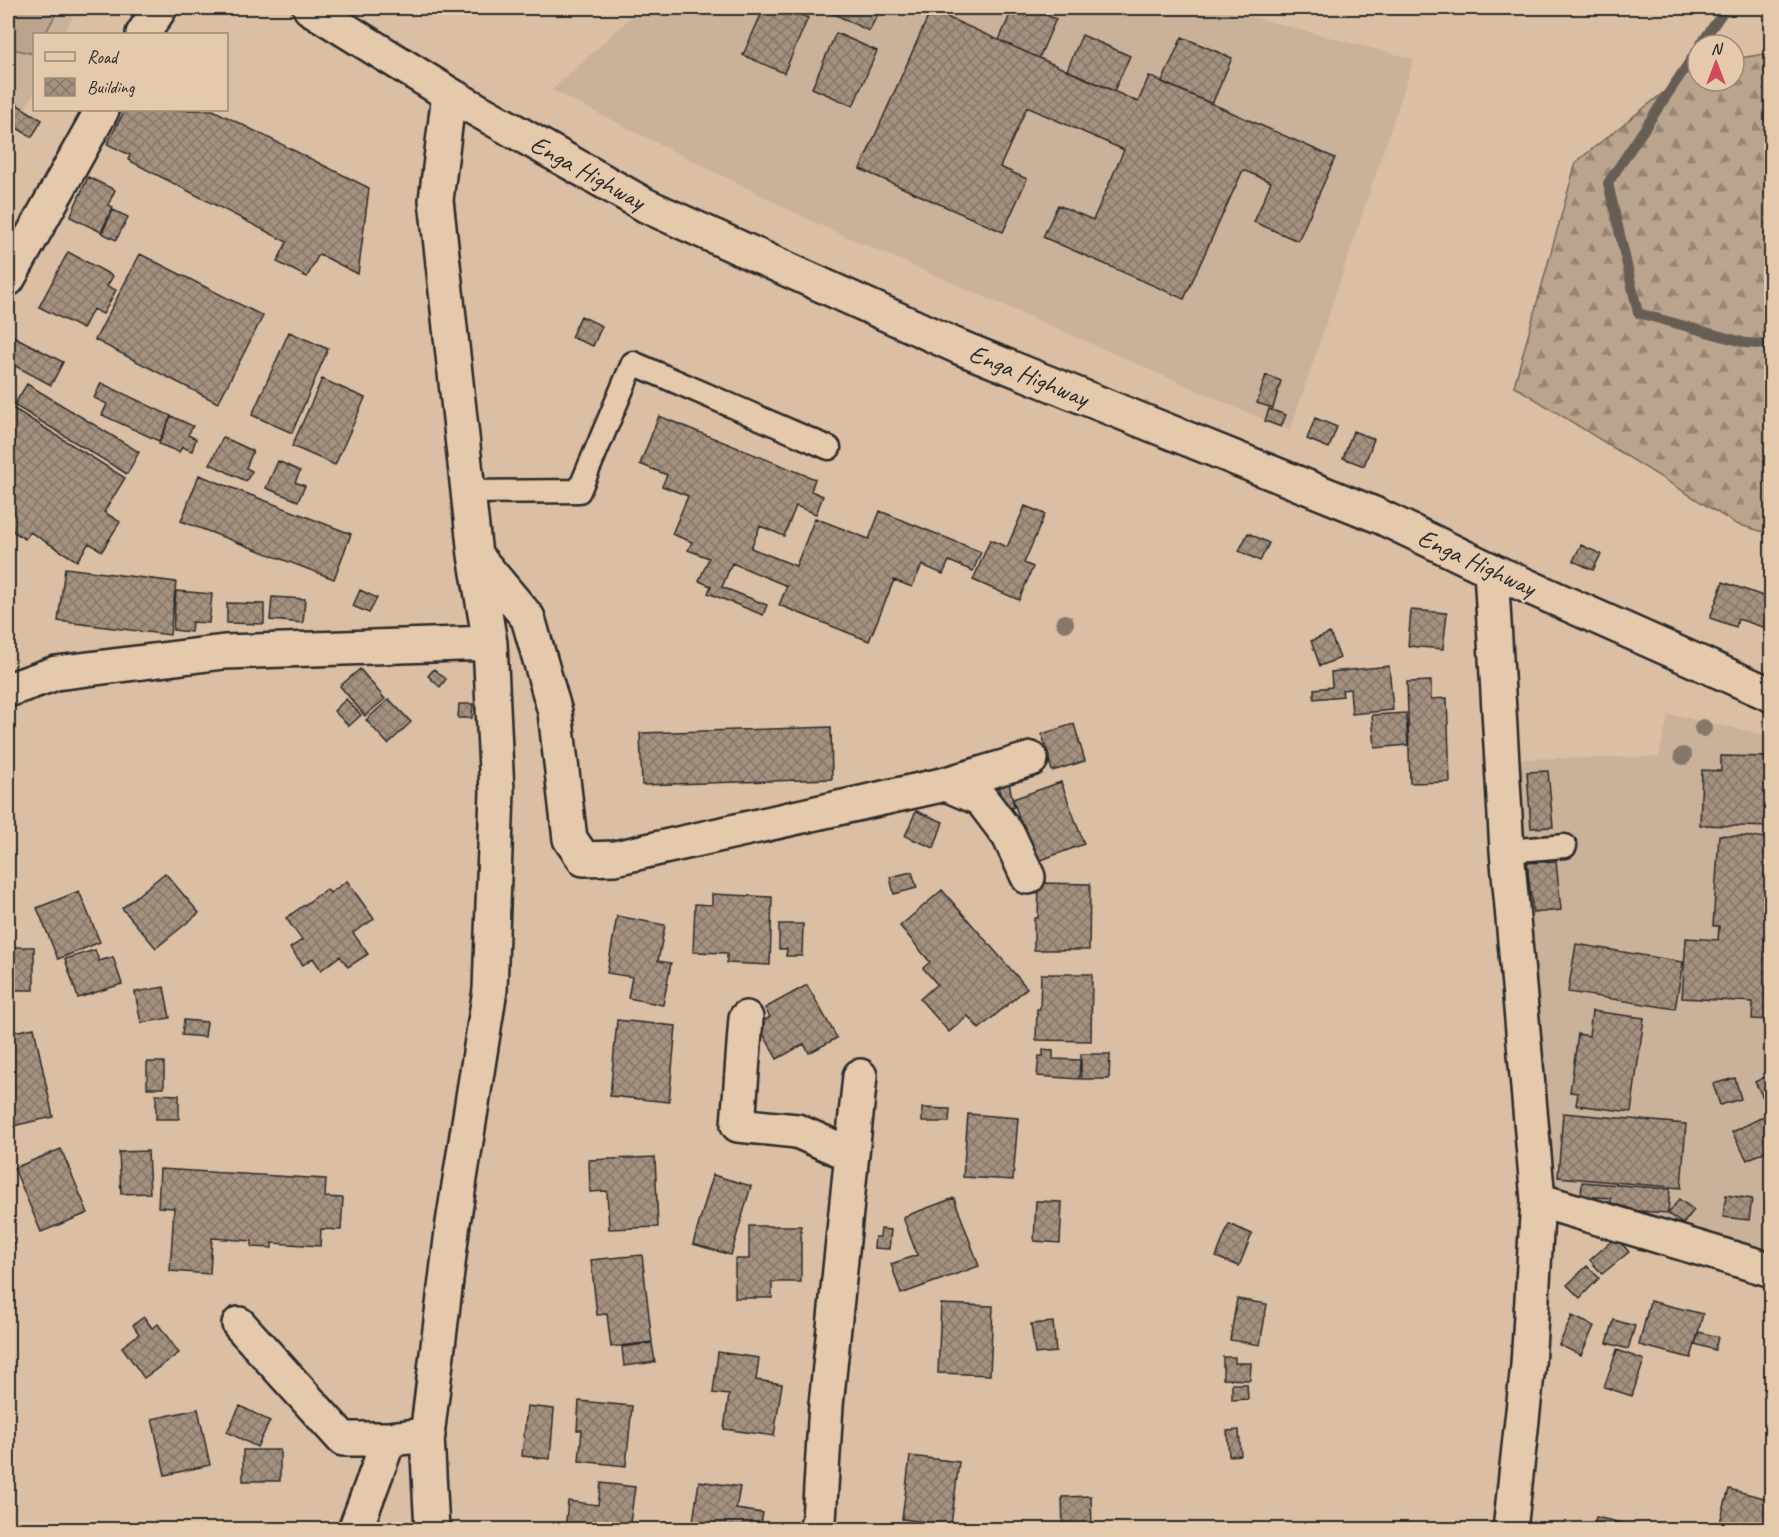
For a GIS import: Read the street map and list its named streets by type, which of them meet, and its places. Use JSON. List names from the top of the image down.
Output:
{
  "streets": {
    "street": ["Enga Highway"]
  },
  "legend": ["Road", "Building"],
  "north": "top"
}
